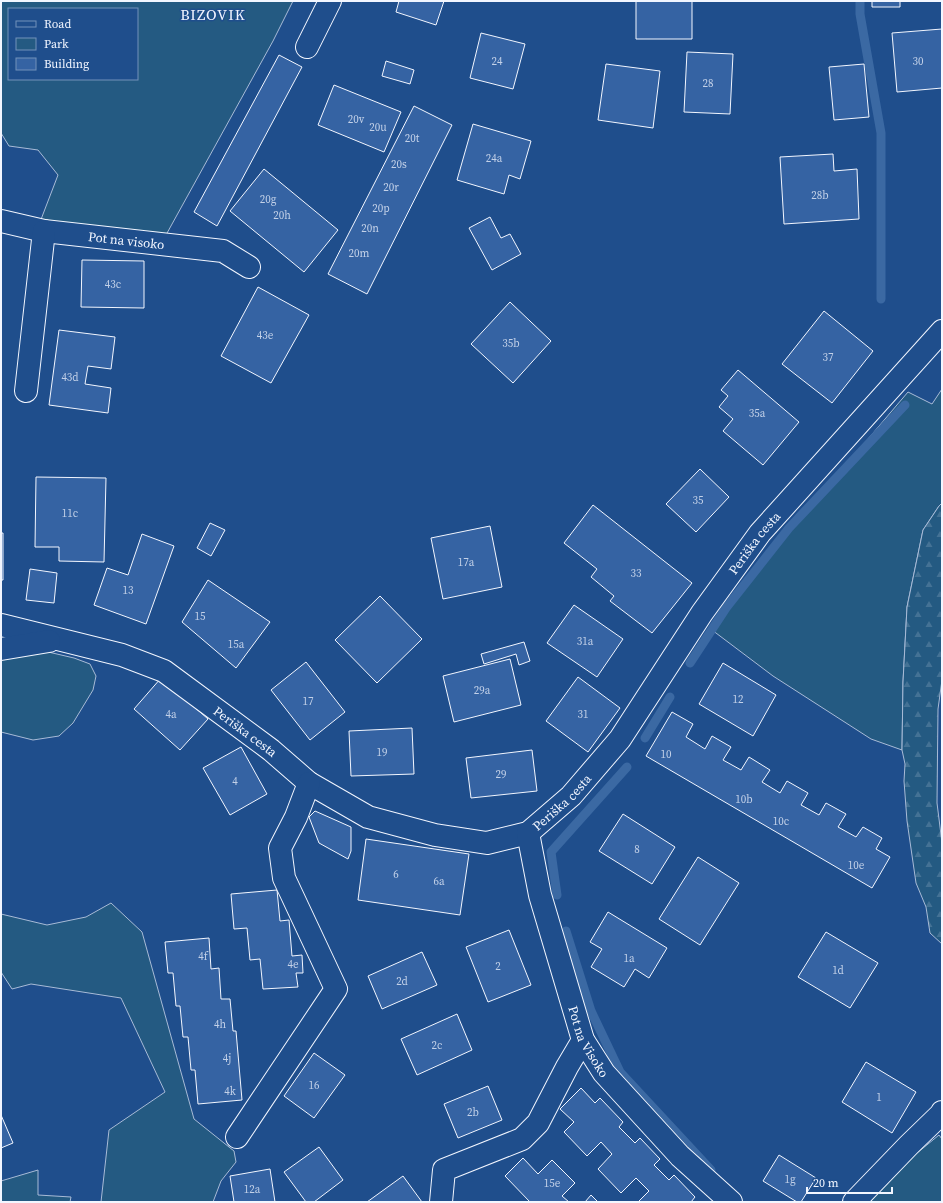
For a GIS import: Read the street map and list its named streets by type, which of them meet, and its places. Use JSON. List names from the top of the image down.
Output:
{
  "streets": {
    "street": ["Pot na visoko", "Periška cesta", "Pot na Visoko"]
  },
  "crossings": [
    ["Periška cesta", "Pot na Visoko"]
  ],
  "districts": ["BIZOVIK"],
  "house_numbers": [
    "24",
    "30",
    "28",
    "20v",
    "20u",
    "20t",
    "24a",
    "20s",
    "20r",
    "28b",
    "20g",
    "20p",
    "20h",
    "20n",
    "20m",
    "43c",
    "43e",
    "35b",
    "37",
    "43d",
    "35a",
    "35",
    "11c",
    "17a",
    "33",
    "13",
    "15",
    "31a",
    "15a",
    "29a",
    "12",
    "17",
    "4a",
    "31",
    "19",
    "10",
    "29",
    "4",
    "10b",
    "10c",
    "8",
    "10e",
    "6",
    "6a",
    "4f",
    "1a",
    "4e",
    "2",
    "1d",
    "2d",
    "4h",
    "2c",
    "4j",
    "16",
    "4k",
    "1",
    "2b",
    "1g",
    "15e",
    "12a"
  ],
  "legend": ["Road", "Park", "Building"],
  "scale_bar": "20 m"
}
